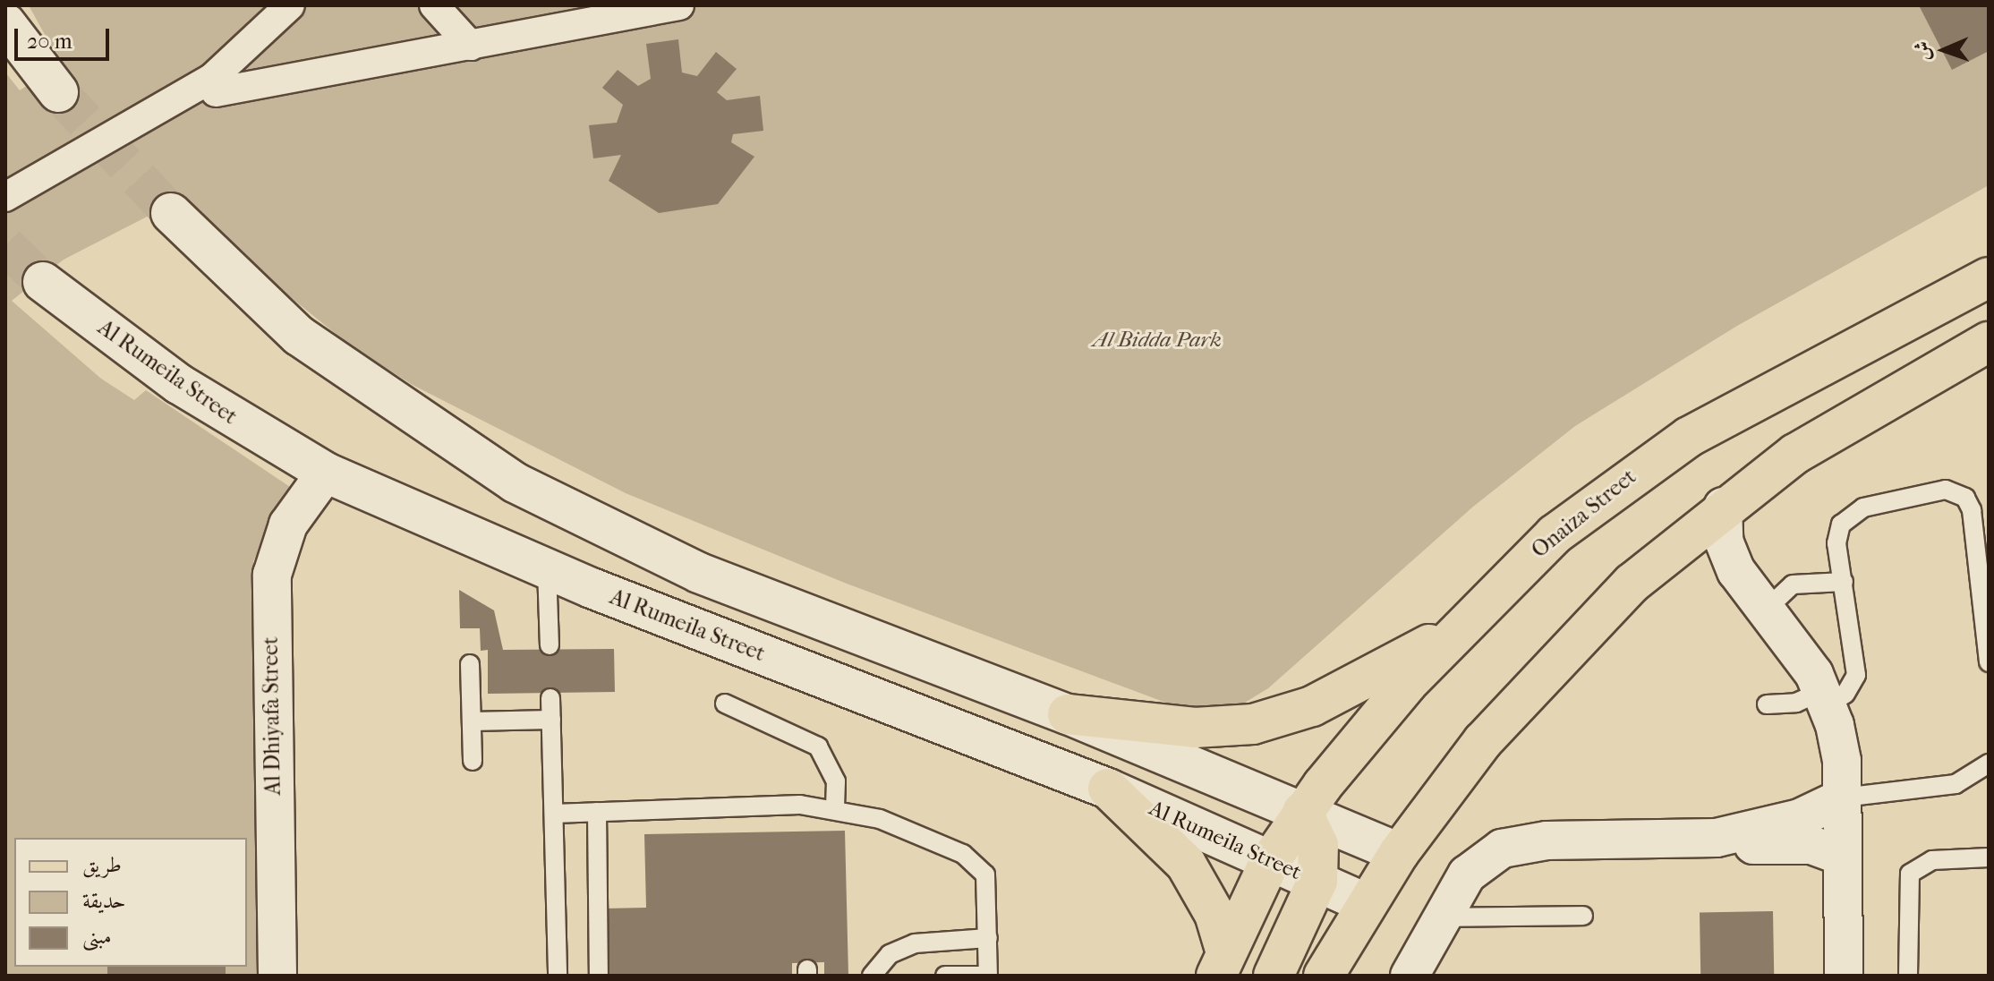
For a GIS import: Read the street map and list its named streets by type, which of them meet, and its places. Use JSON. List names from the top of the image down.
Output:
{
  "streets": {
    "main road": ["Onaiza Street"],
    "street": ["Al Rumeila Street", "Al Dhiyafa Street"]
  },
  "crossings": [
    ["Al Rumeila Street", "Onaiza Street"],
    ["Al Rumeila Street", "Al Dhiyafa Street"]
  ],
  "parks": ["Al Bidda Park"],
  "legend": ["طريق", "حديقة", "مبنى"],
  "scale_bar": "20 m",
  "north": "left"
}
